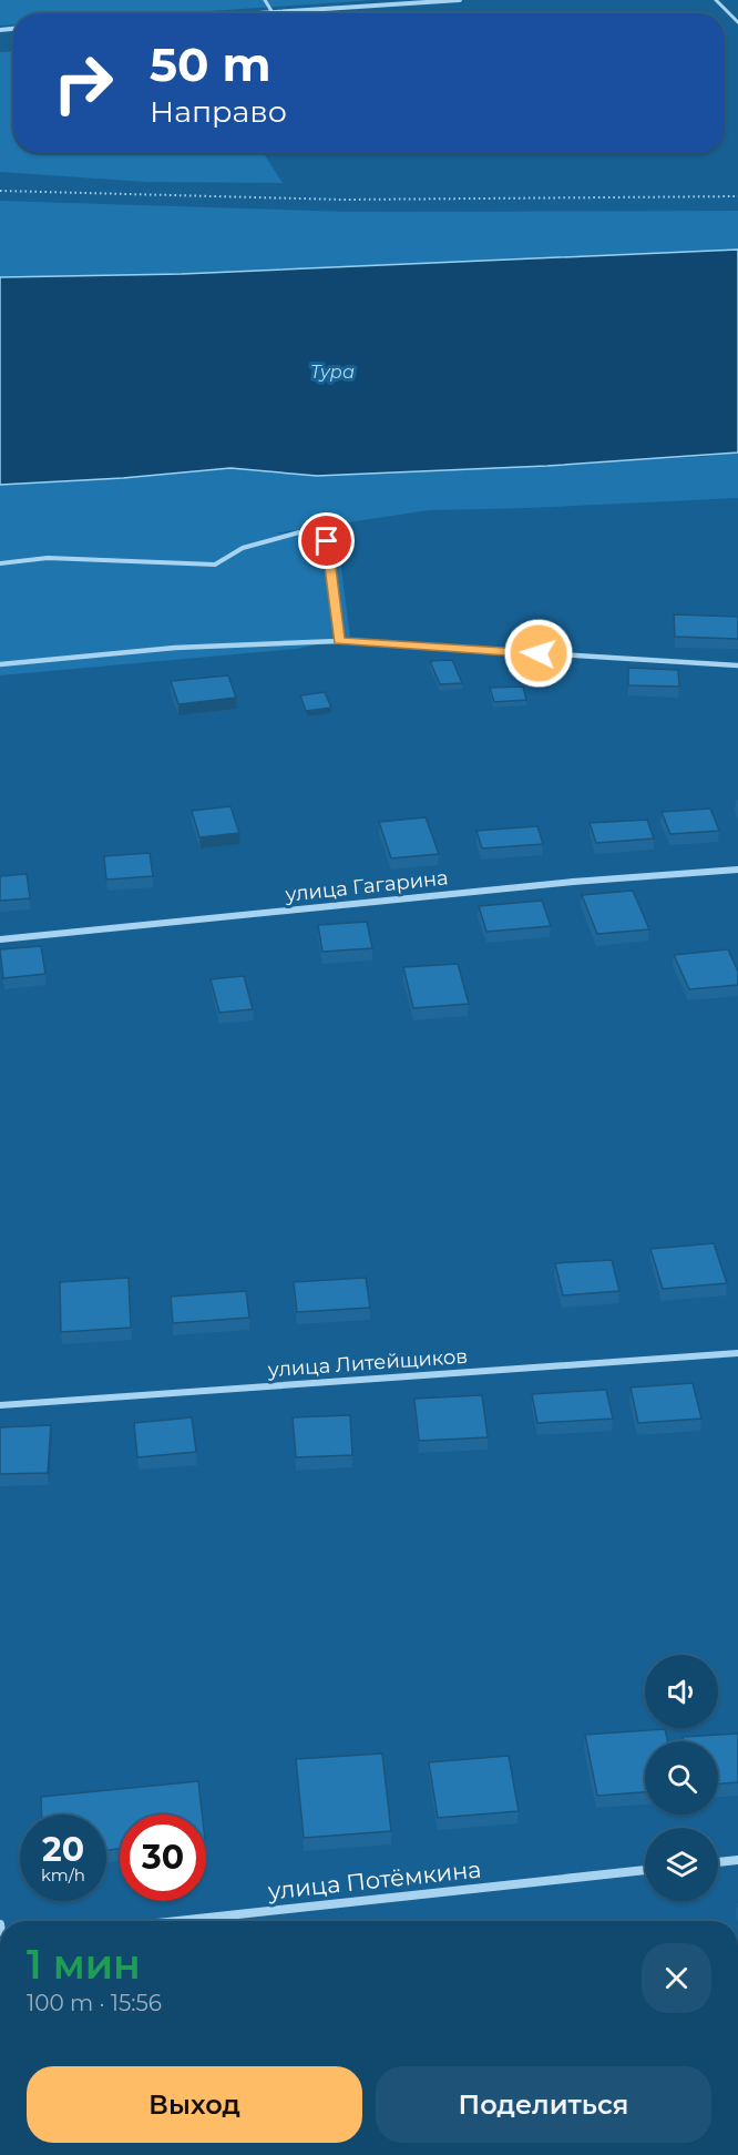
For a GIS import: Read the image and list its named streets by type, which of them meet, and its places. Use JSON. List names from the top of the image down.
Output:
{
  "streets": {
    "street": ["улица Гагарина", "улица Литейщиков", "улица Потёмкина"]
  },
  "water": ["Тура"],
  "page": {
    "turn": ["50 m", "Направо"],
    "speed": "20 km/h",
    "limit": "30",
    "heading": ["1 мин", "100 m · 15:56"],
    "buttons": ["Выход", "Поделиться"]
  }
}
